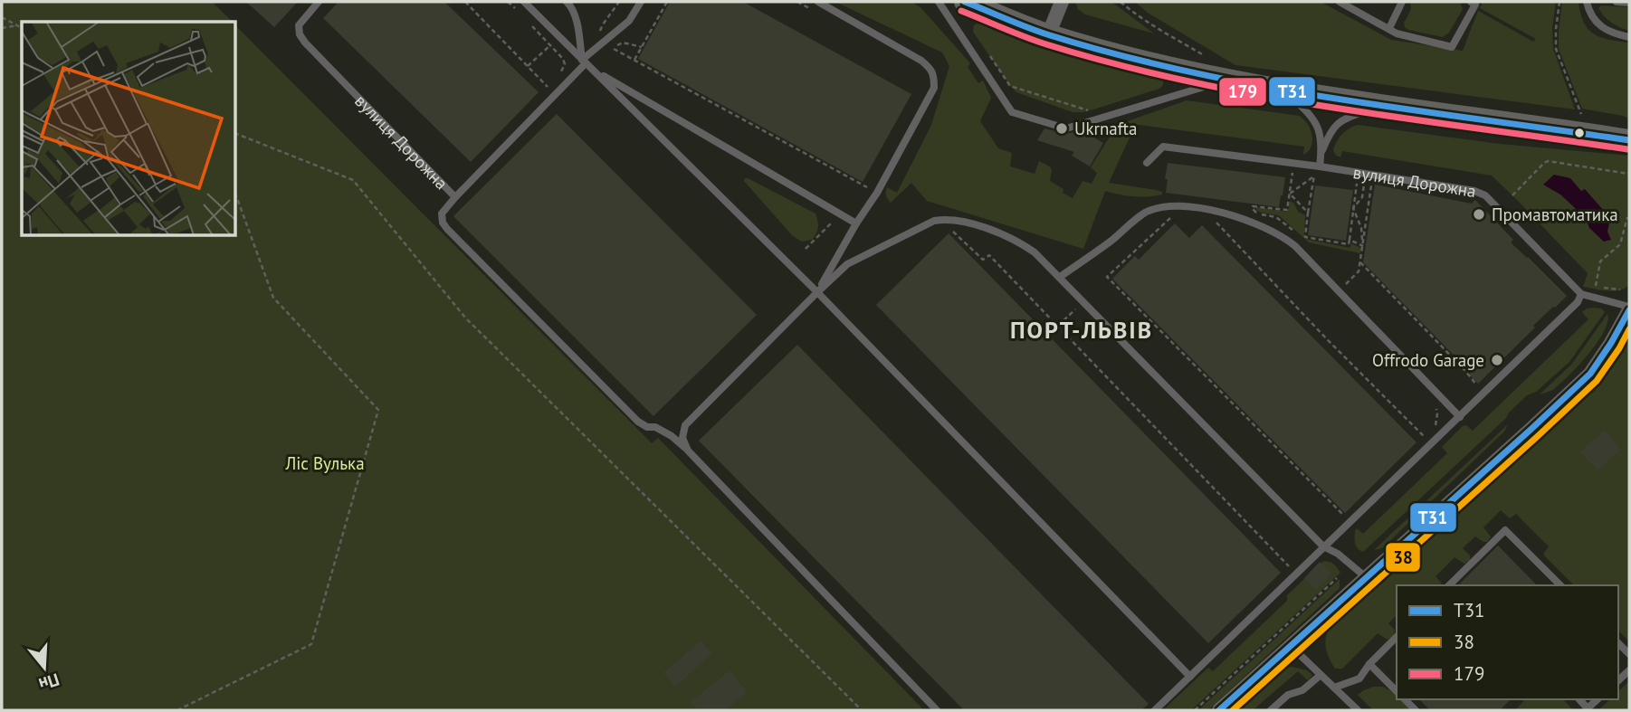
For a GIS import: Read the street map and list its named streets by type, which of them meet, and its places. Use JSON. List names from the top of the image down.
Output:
{
  "streets": {
    "lane": ["вулиця Дорожна"]
  },
  "districts": ["ПОРТ-ЛЬВІВ"],
  "parks": ["Ліс Вулька"],
  "places": ["Ukrnafta", "Промавтоматика", "Offrodo Garage"],
  "lines": ["transit line Т31", "transit line 179", "transit line 38"],
  "legend": ["Т31", "38", "179"],
  "north": "bottom"
}
